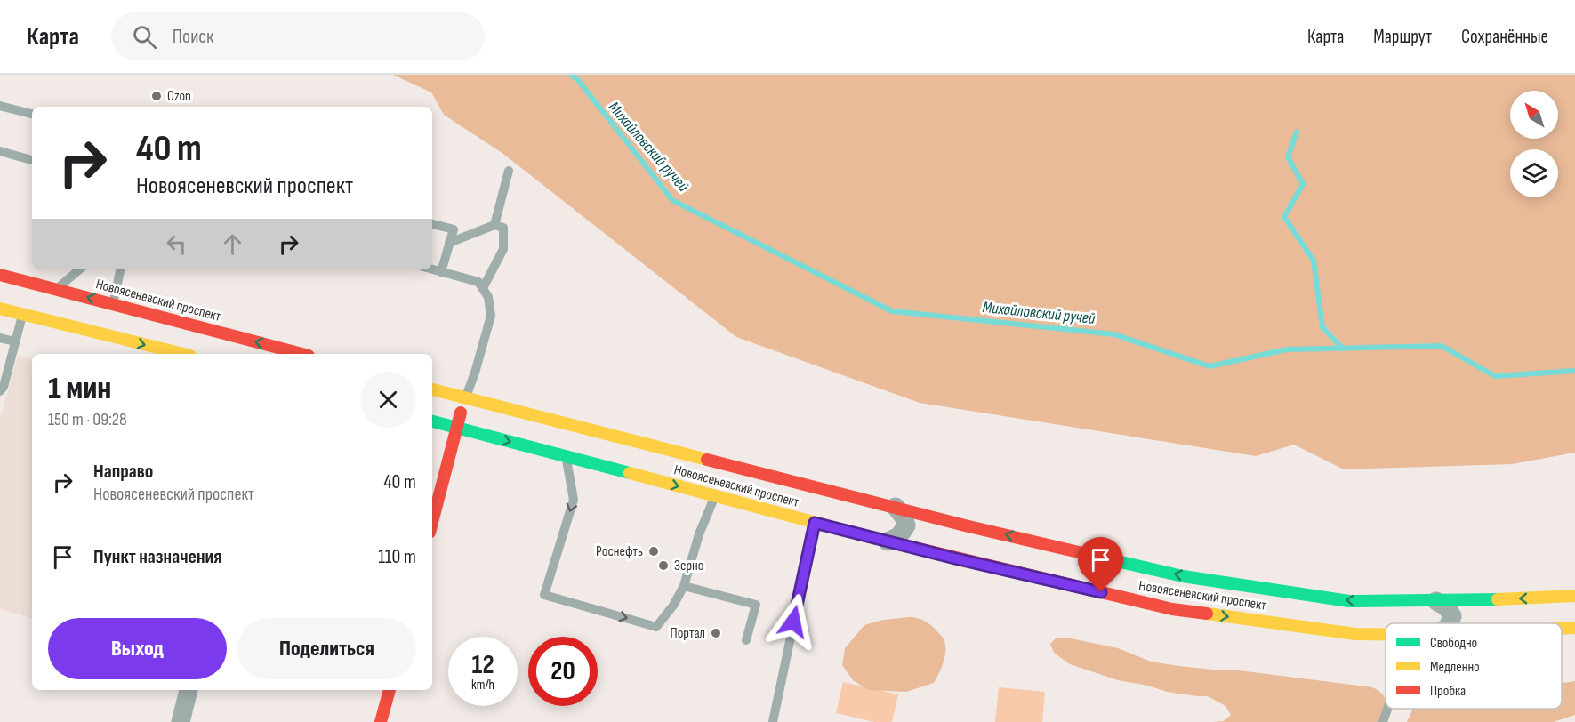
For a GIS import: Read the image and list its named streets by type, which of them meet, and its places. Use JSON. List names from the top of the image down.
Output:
{
  "streets": {
    "main road": ["Новоясеневский проспект"]
  },
  "water": ["Михайловский ручей"],
  "places": [
    "Ozon",
    "Роснефть",
    "Зерно",
    "Портал"
  ],
  "legend": ["Свободно", "Медленно", "Пробка"],
  "north": "top left",
  "page": {
    "header": "Карта",
    "search": "Поиск",
    "nav": ["Карта", "Маршрут", "Сохранённые"],
    "turn": ["40 m", "Новоясеневский проспект"],
    "heading": ["1 мин", "150 m · 09:28"],
    "list": [
      {
        "name": "Направо",
        "note": "Новоясеневский проспект",
        "value": "40 m"
      },
      {
        "name": "Пункт назначения",
        "value": "110 m"
      }
    ],
    "buttons": ["Выход", "Поделиться"],
    "speed": "12 km/h",
    "limit": "20"
  }
}
